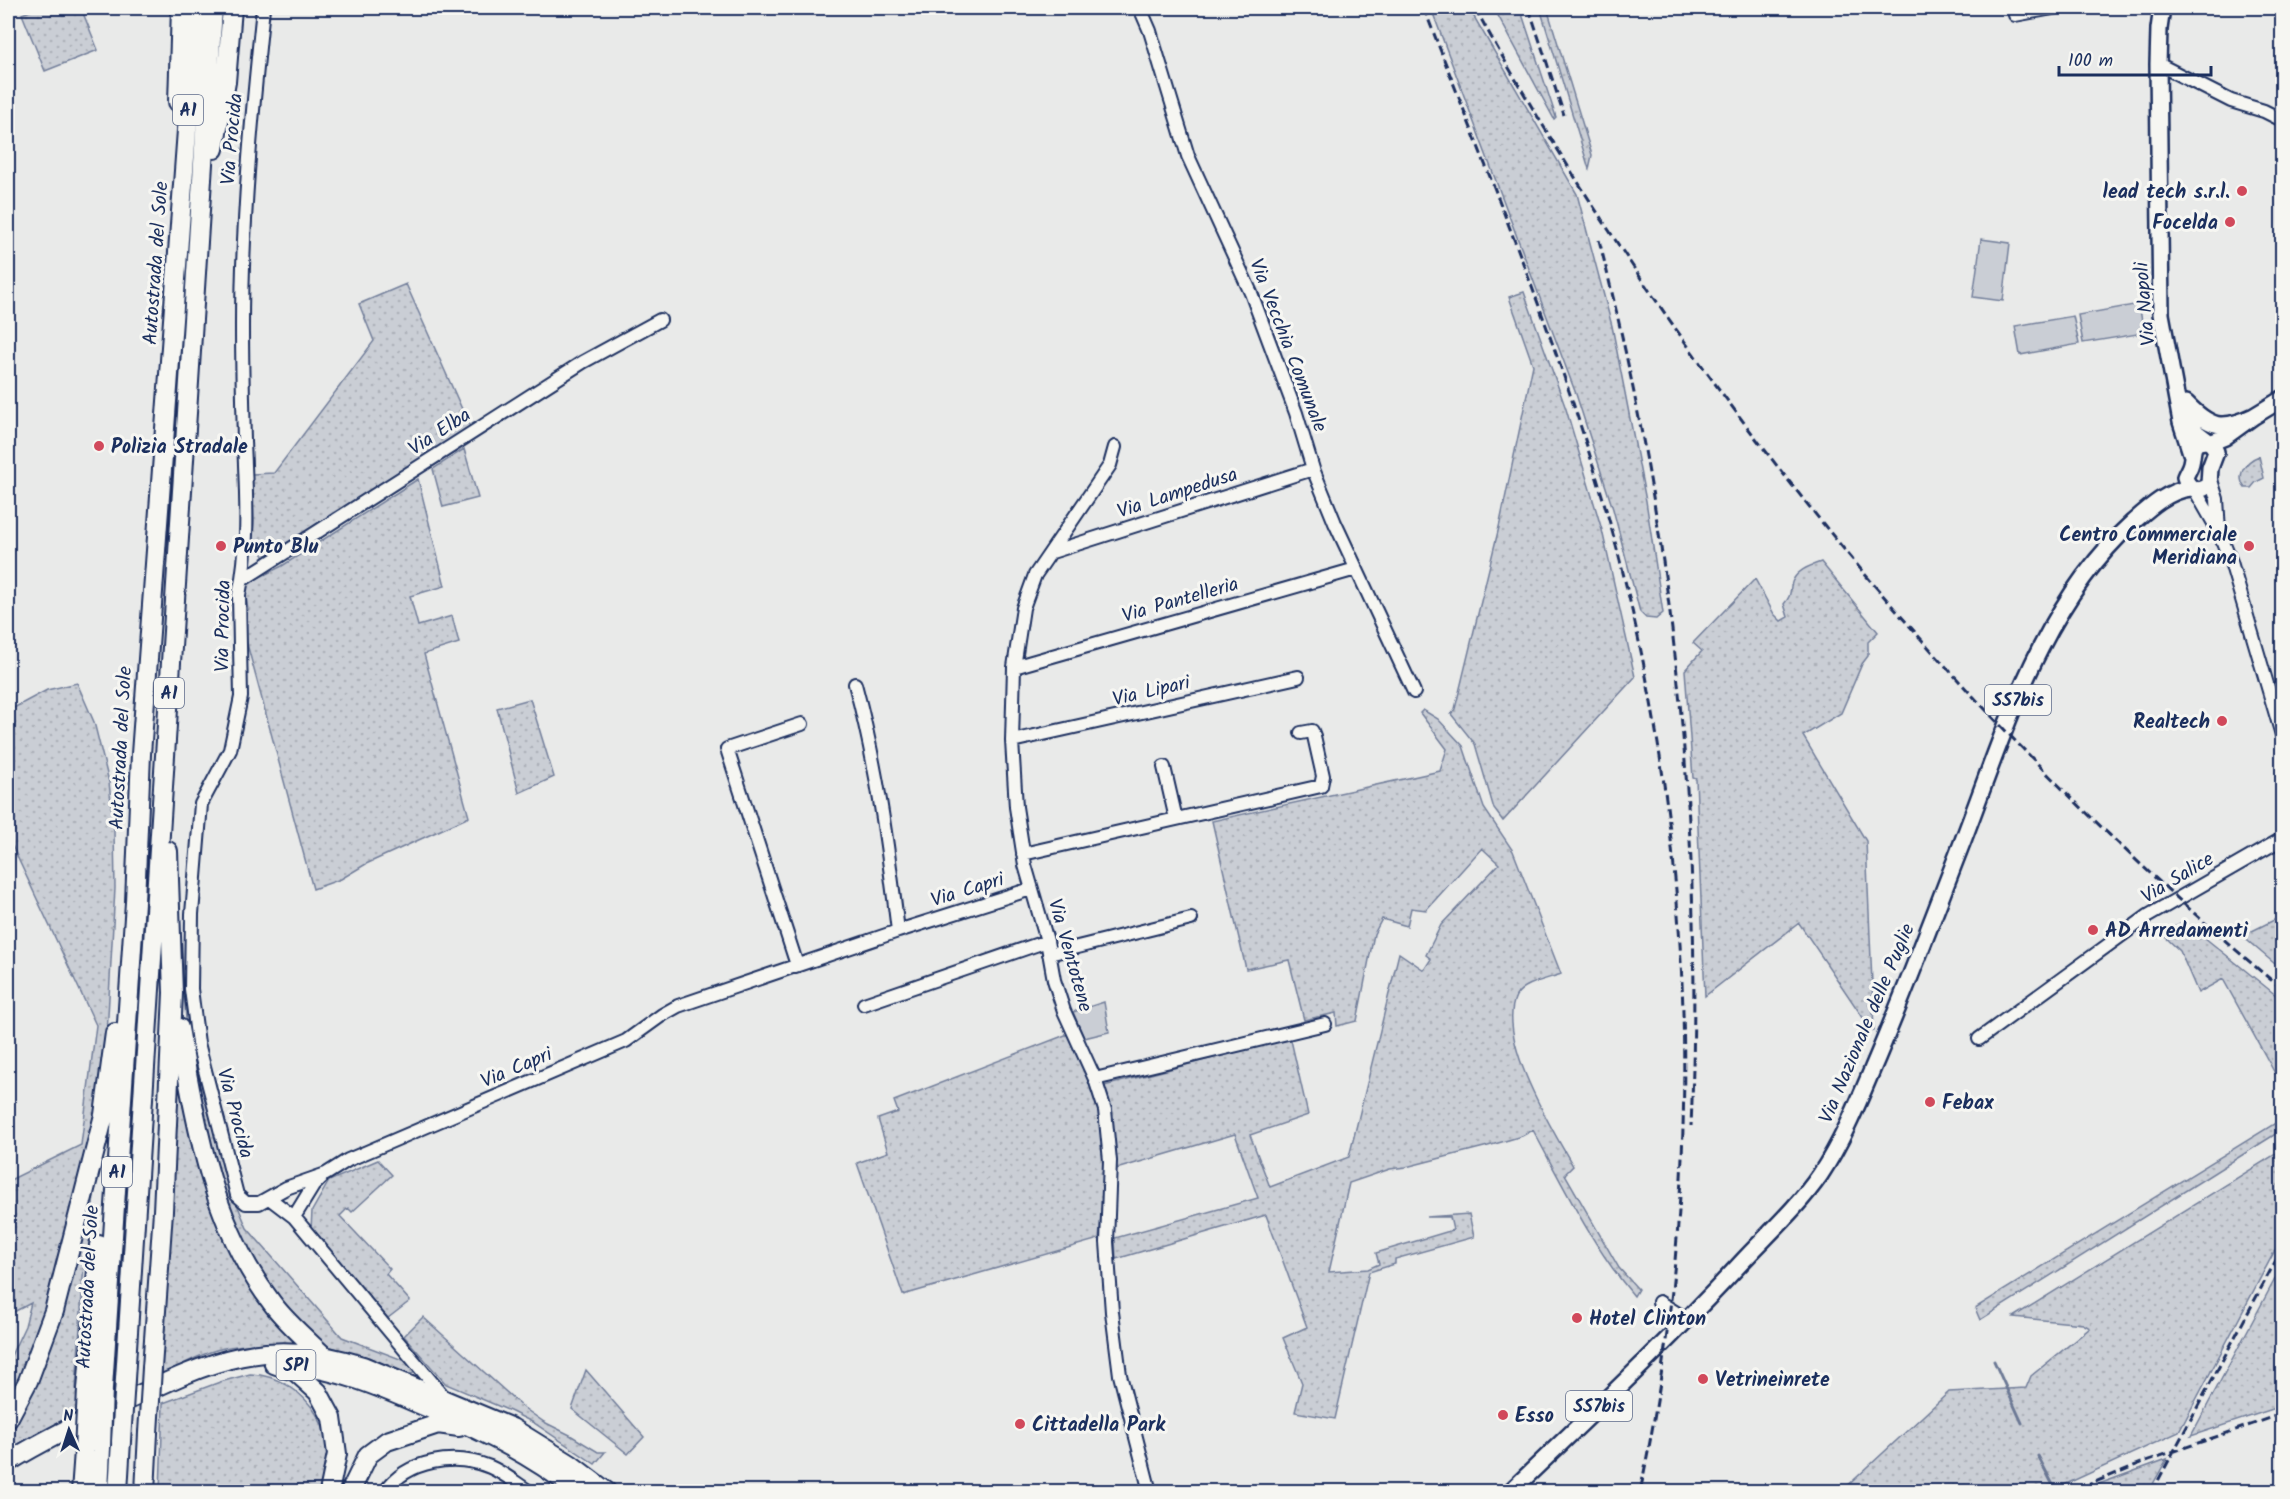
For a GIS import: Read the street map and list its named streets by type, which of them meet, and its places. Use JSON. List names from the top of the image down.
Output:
{
  "streets": {
    "highway": ["A1", "Autostrada del Sole", "SP1"],
    "main road": ["Via Napoli", "SS7bis", "Via Nazionale delle Puglie"],
    "street": [
      "Via Procida",
      "Via Vecchia Comunale",
      "Via Elba",
      "Via Lampedusa",
      "Via Pantelleria",
      "Via Lipari",
      "Via Salice",
      "Via Capri",
      "Via Ventotene"
    ]
  },
  "crossings": [
    ["Via Procida", "Via Elba"],
    ["Via Procida", "Via Capri"],
    ["Via Vecchia Comunale", "Via Lampedusa"],
    ["Via Vecchia Comunale", "Via Pantelleria"],
    ["Via Lampedusa", "Via Ventotene"],
    ["Via Pantelleria", "Via Ventotene"],
    ["Via Lipari", "Via Ventotene"],
    ["Via Capri", "Via Ventotene"]
  ],
  "places": [
    "lead tech s.r.l.",
    "Focelda",
    "Polizia Stradale",
    "Punto Blu",
    "Centro Commerciale Meridiana",
    "Realtech",
    "AD Arredamenti",
    "Febax",
    "Hotel Clinton",
    "Vetrineinrete",
    "Esso",
    "Cittadella Park"
  ],
  "scale_bar": "100 m",
  "north": "top"
}
